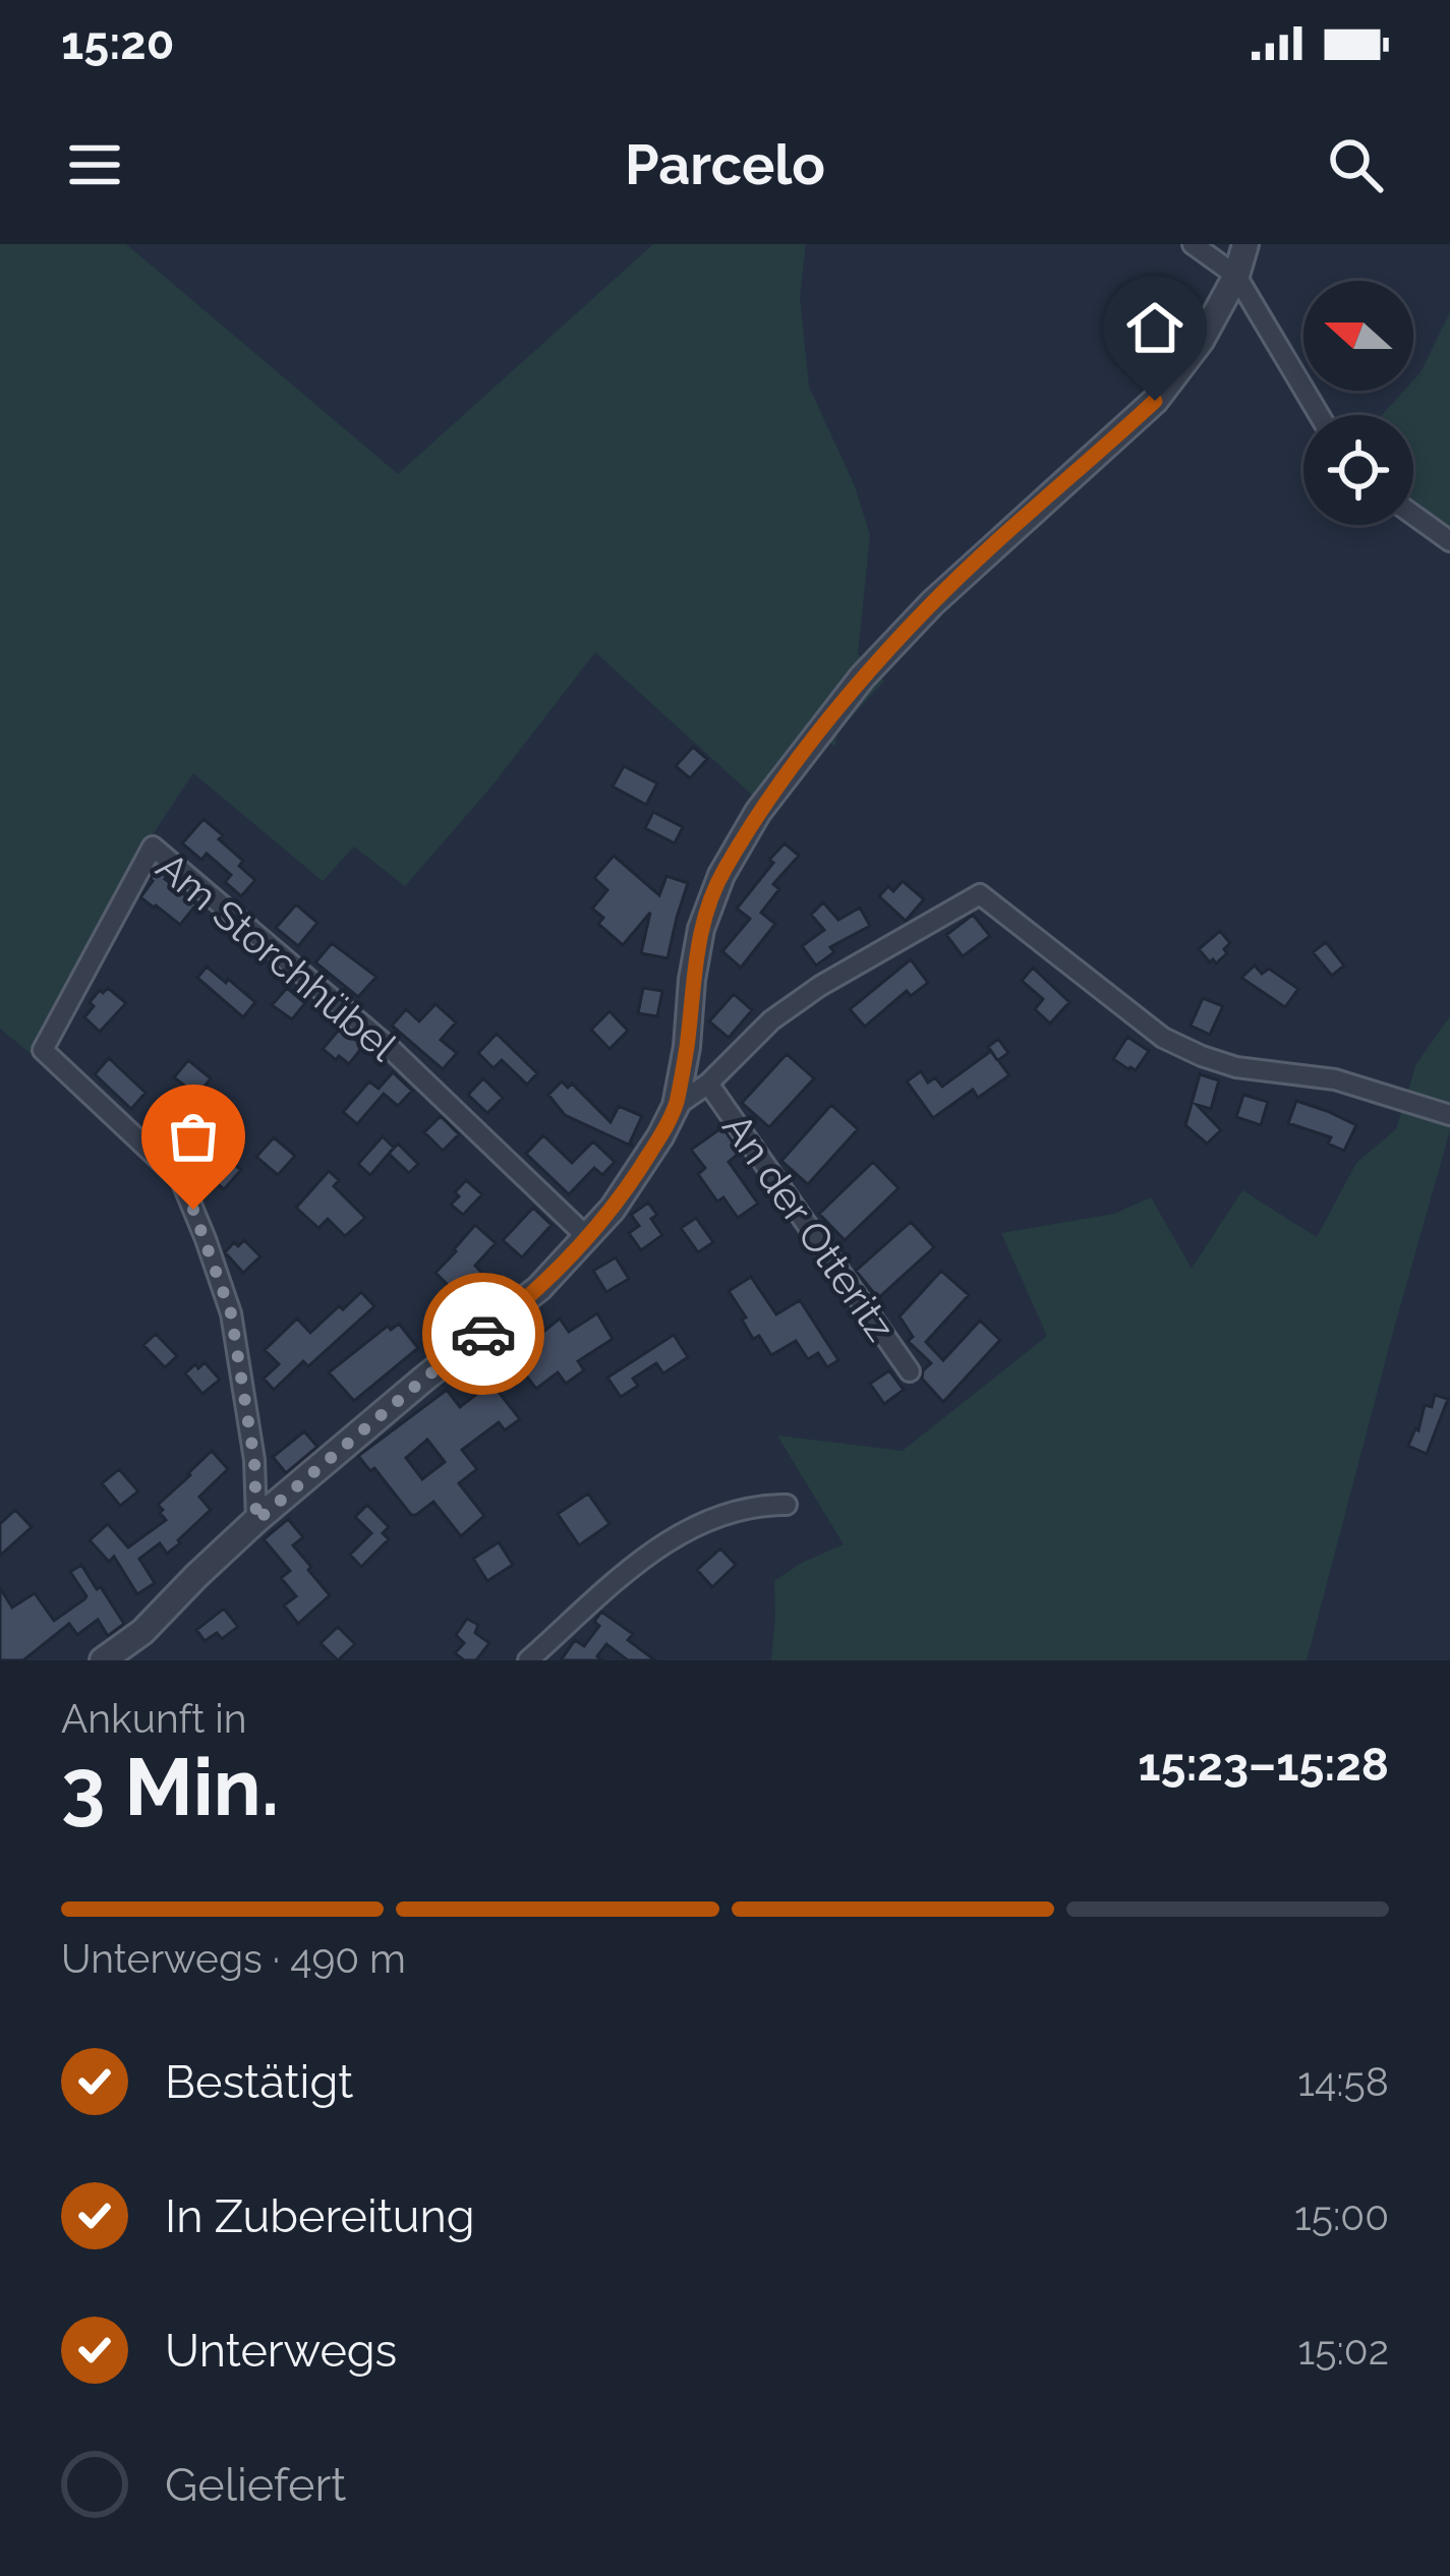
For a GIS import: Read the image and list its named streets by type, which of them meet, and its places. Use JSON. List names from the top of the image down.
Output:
{
  "streets": {
    "street": ["Am Storchhübel", "An der Otteritz"]
  },
  "north": "left",
  "page": {
    "status": "15:20",
    "header": "Parcelo",
    "heading": ["3 Min.", "Ankunft in", "15:23–15:28"],
    "bar": "Unterwegs · 490 m",
    "list": [
      ["Bestätigt", "14:58"],
      ["In Zubereitung", "15:00"],
      ["Unterwegs", "15:02"],
      "Geliefert"
    ]
  }
}
